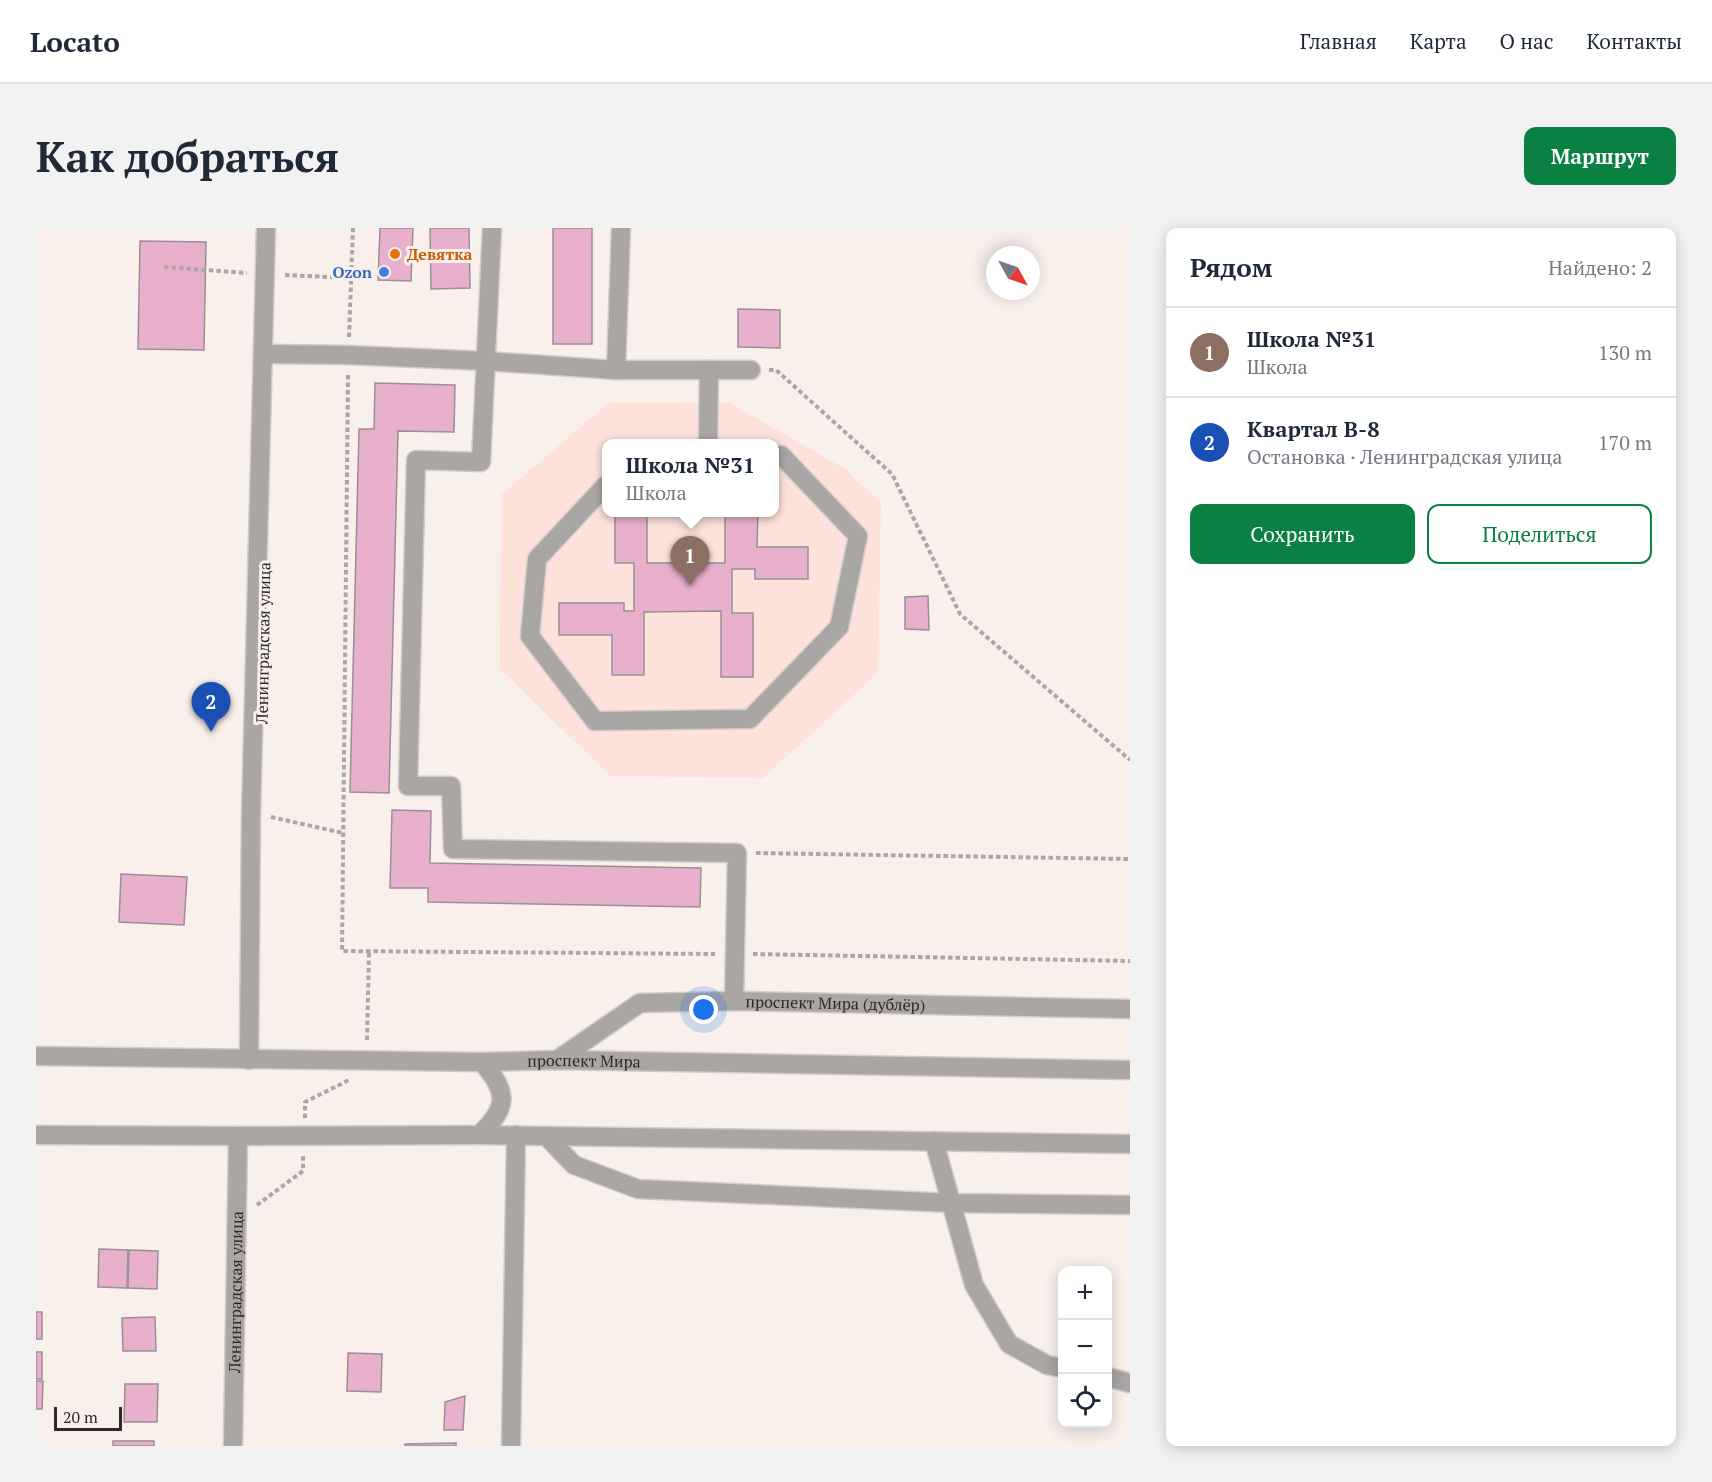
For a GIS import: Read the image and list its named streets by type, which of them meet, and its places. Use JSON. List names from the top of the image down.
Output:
{
  "streets": {
    "street": ["Ленинградская улица", "проспект Мира (дублёр)", "проспект Мира"]
  },
  "crossings": [
    ["Ленинградская улица", "проспект Мира"],
    ["проспект Мира (дублёр)", "проспект Мира"]
  ],
  "places": ["Девятка", "Ozon"],
  "scale_bar": "20 m",
  "north": "bottom right",
  "page": {
    "header": "Locato",
    "nav": [
      "Главная",
      "Карта",
      "О нас",
      "Контакты"
    ],
    "buttons": [
      "Маршрут",
      ["Сохранить", "Поделиться"]
    ],
    "title": "Как добраться",
    "heading": ["Рядом", "Найдено: 2"],
    "list": [
      {
        "mark": "1",
        "name": "Школа №31",
        "note": "Школа",
        "value": "130 m"
      },
      {
        "mark": "2",
        "name": "Квартал В-8",
        "note": "Остановка · Ленинградская улица",
        "value": "170 m"
      }
    ],
    "popup": ["Школа №31", "Школа"],
    "pins": ["1", "2"],
    "map_buttons": ["+", "−"],
    "scale": "20 m"
  }
}
